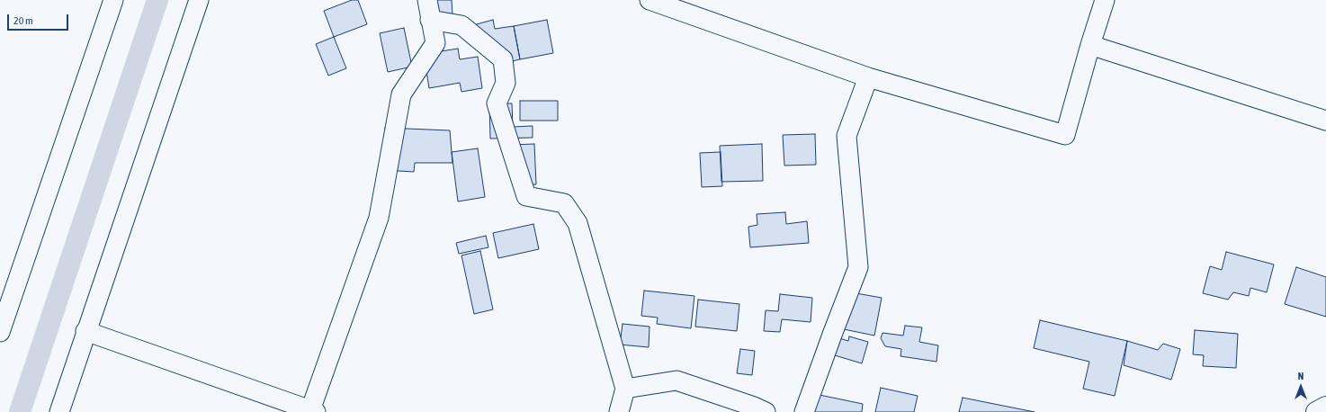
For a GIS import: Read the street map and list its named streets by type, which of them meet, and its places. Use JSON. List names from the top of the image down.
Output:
{
  "scale_bar": "20 m",
  "north": "top"
}
